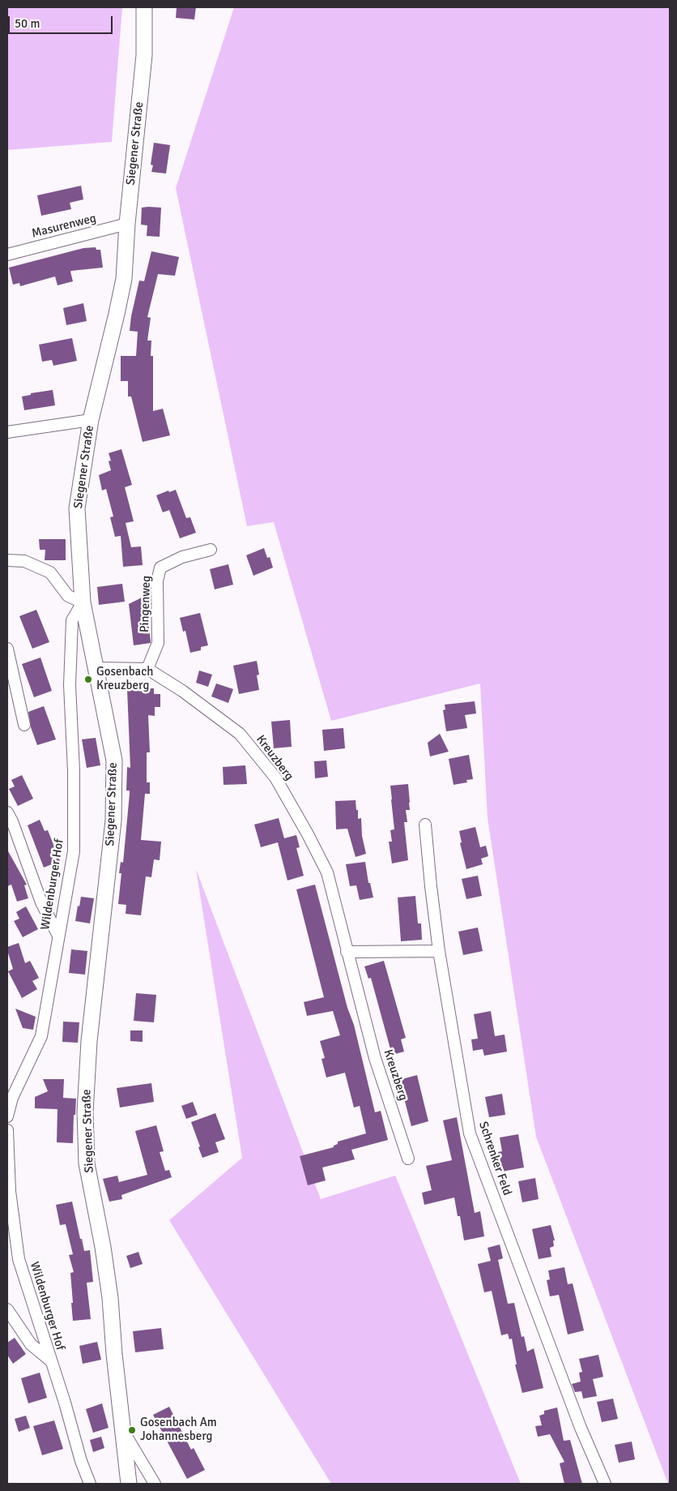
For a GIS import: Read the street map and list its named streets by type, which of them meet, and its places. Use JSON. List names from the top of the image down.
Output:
{
  "streets": {
    "main road": ["Siegener Straße"],
    "street": [
      "Masurenweg",
      "Pingenweg",
      "Kreuzberg",
      "Wildenburger Hof",
      "Schrenker Feld"
    ]
  },
  "crossings": [
    ["Siegener Straße", "Masurenweg"],
    ["Siegener Straße", "Wildenburger Hof"],
    ["Pingenweg", "Kreuzberg"]
  ],
  "places": ["Gosenbach Kreuzberg", "Gosenbach Am Johannesberg"],
  "scale_bar": "50 m"
}
